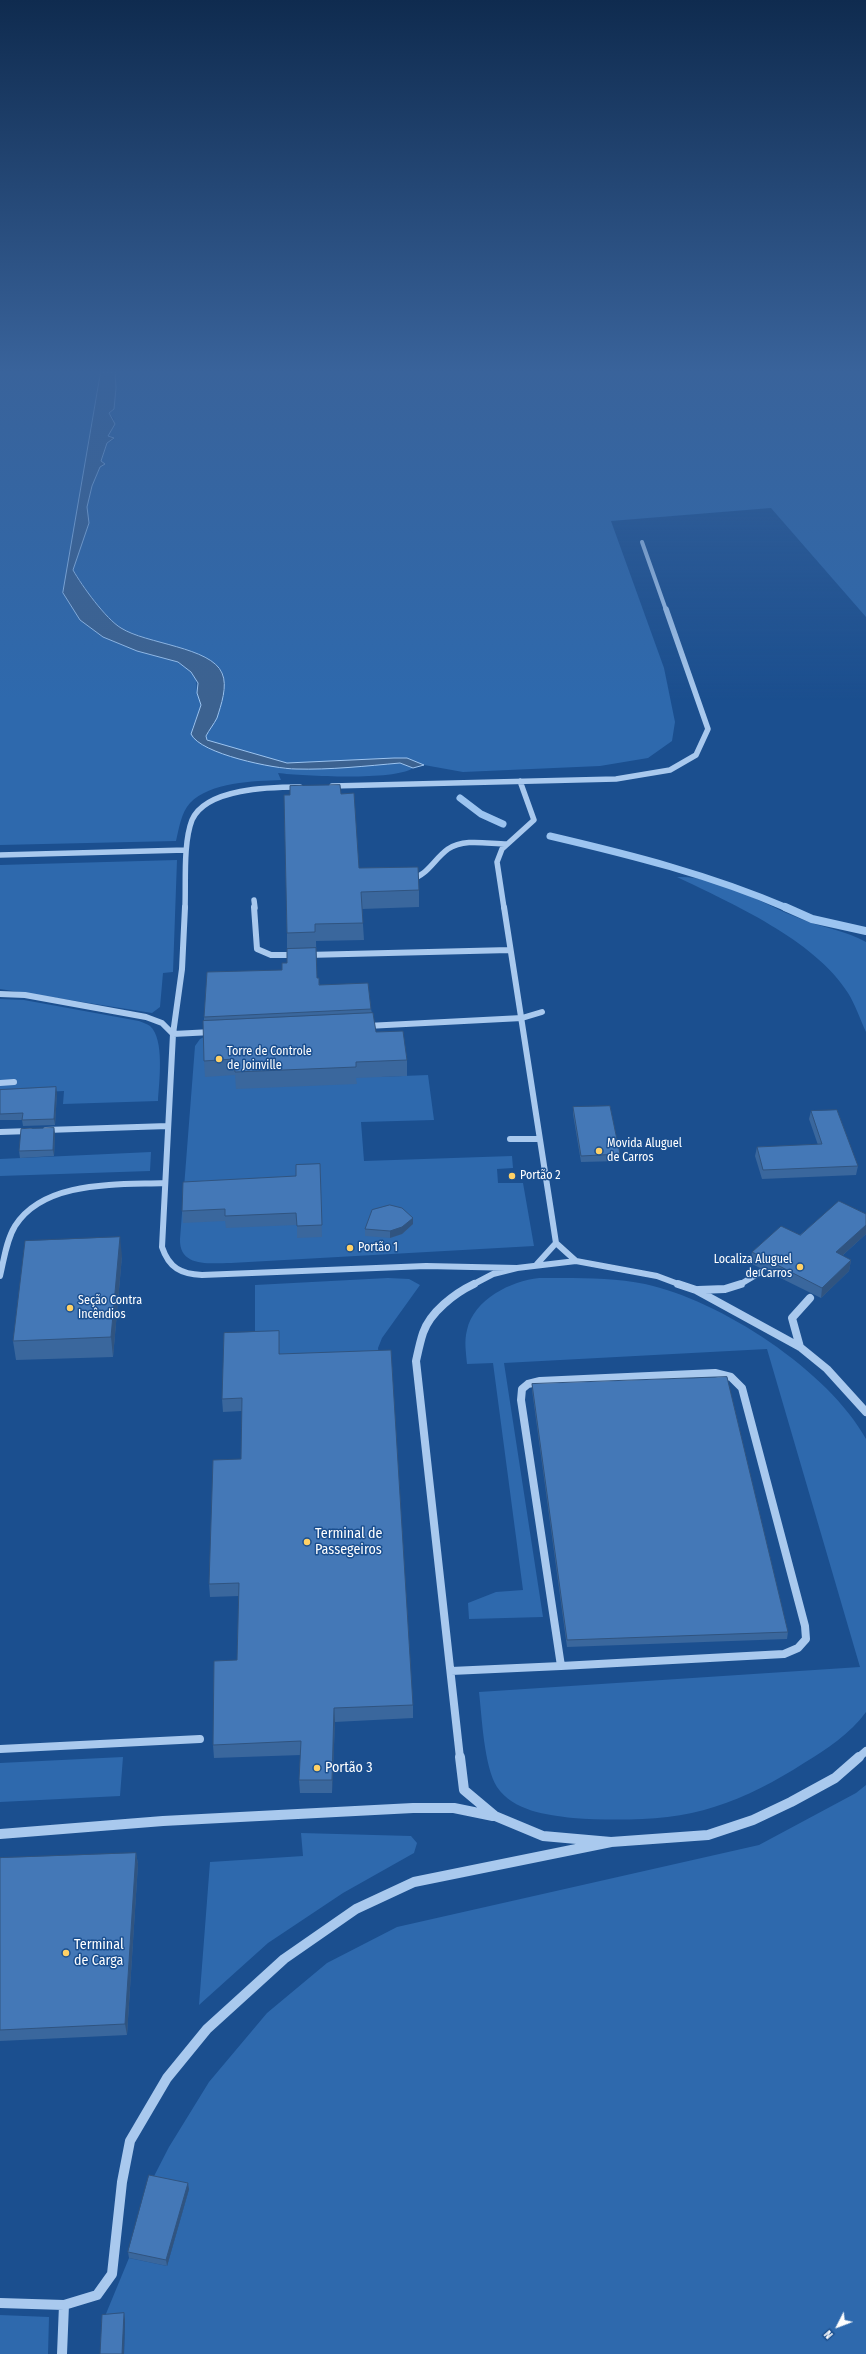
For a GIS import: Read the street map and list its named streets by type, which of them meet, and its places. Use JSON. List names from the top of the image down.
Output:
{
  "places": [
    "Torre de Controle de Joinville",
    "Movida Aluguel de Carros",
    "Portão 2",
    "Portão 1",
    "Localiza Aluguel de Carros",
    "Seção Contra Incêndios",
    "Terminal de Passegeiros",
    "Portão 3",
    "Terminal de Carga"
  ],
  "north": "bottom left"
}
